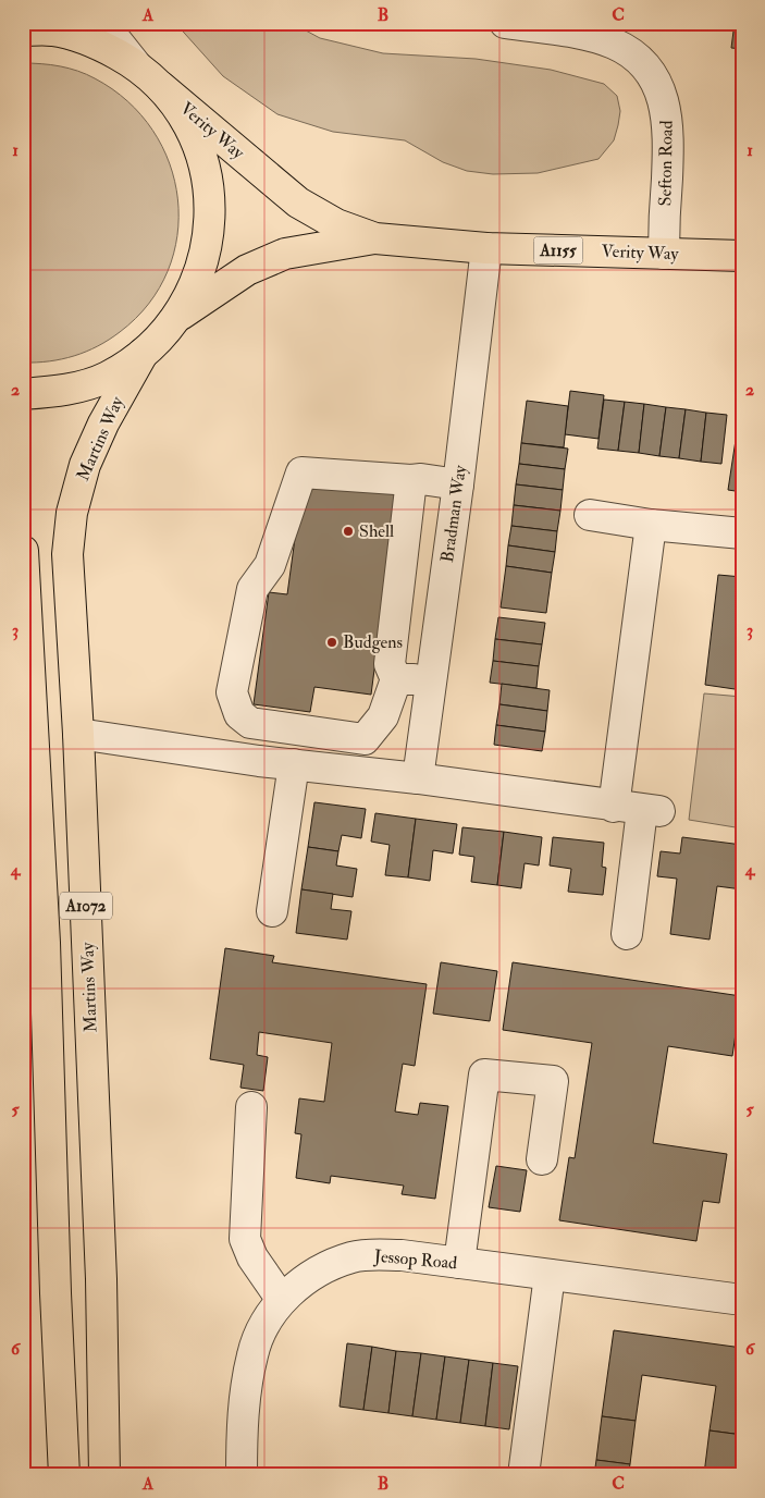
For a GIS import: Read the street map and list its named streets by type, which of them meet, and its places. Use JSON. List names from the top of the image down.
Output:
{
  "streets": {
    "main road": [
      "Verity Way",
      "A1155",
      "Martins Way",
      "A1072"
    ],
    "street": ["Sefton Road", "Bradman Way", "Jessop Road"]
  },
  "crossings": [
    ["Verity Way", "Sefton Road"],
    ["Verity Way", "Martins Way"],
    ["Verity Way", "Bradman Way"]
  ],
  "places": ["Shell", "Budgens"],
  "grid": {
    "columns": ["A", "B", "C"],
    "rows": [
      "1",
      "2",
      "3",
      "4",
      "5",
      "6"
    ]
  }
}
